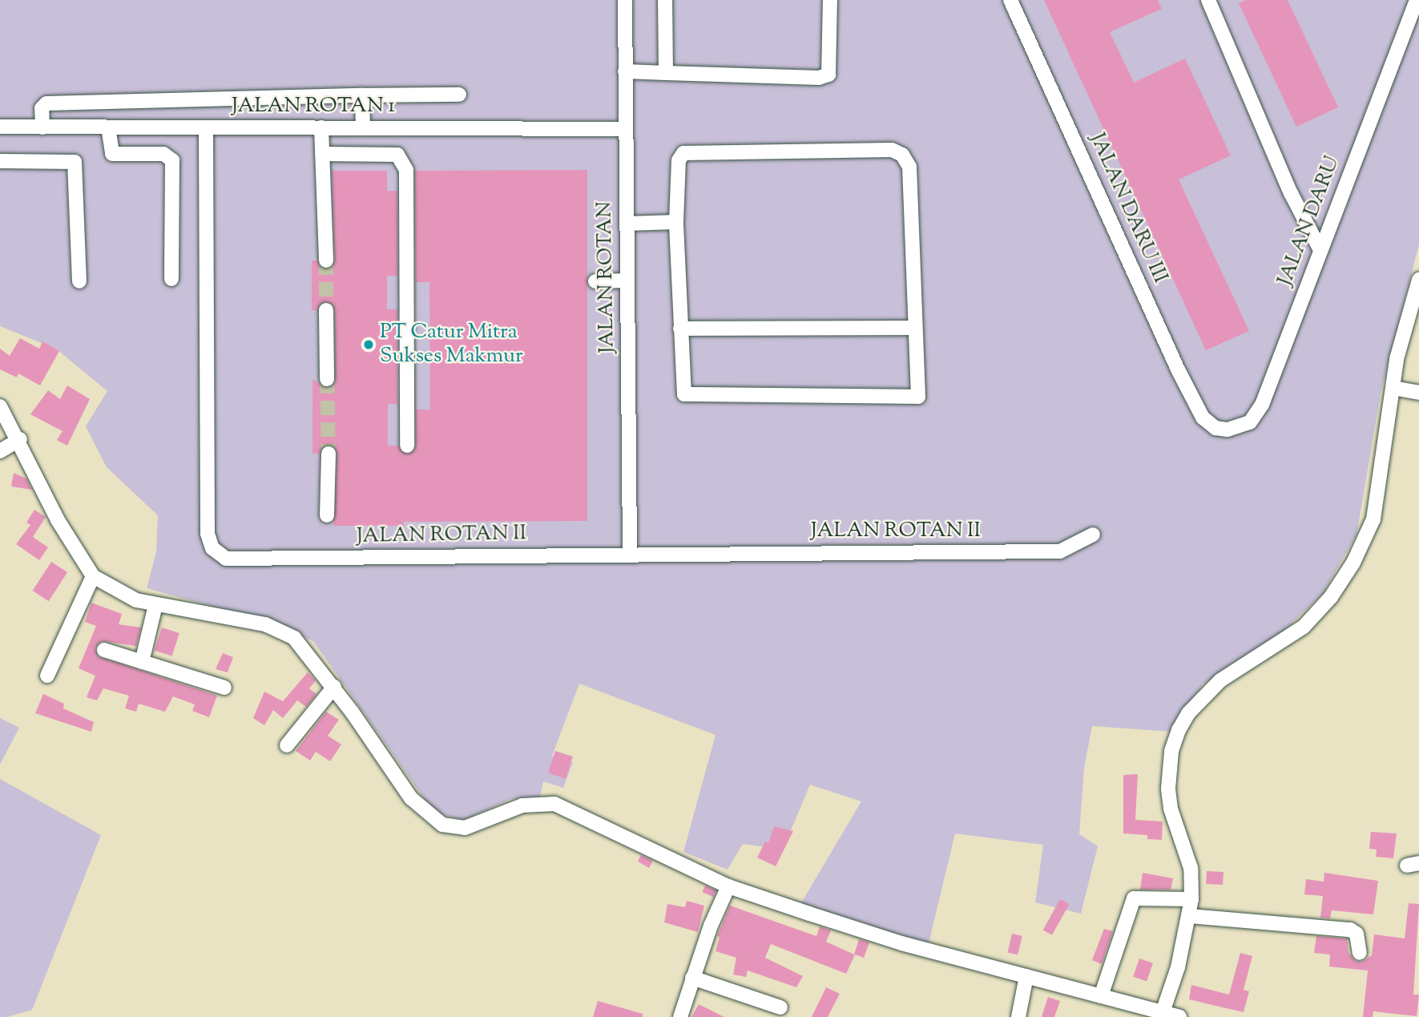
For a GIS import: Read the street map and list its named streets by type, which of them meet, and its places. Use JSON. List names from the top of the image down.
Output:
{
  "streets": {
    "street": [
      "JALAN ROTAN 1",
      "JALAN DARU III",
      "JALAN DARU",
      "JALAN ROTAN",
      "JALAN ROTAN II"
    ]
  },
  "crossings": [
    ["JALAN ROTAN 1", "JALAN ROTAN"],
    ["JALAN ROTAN 1", "JALAN ROTAN II"],
    ["JALAN DARU III", "JALAN DARU"],
    ["JALAN ROTAN", "JALAN ROTAN II"]
  ],
  "places": ["PT Catur Mitra Sukses Makmur"]
}
